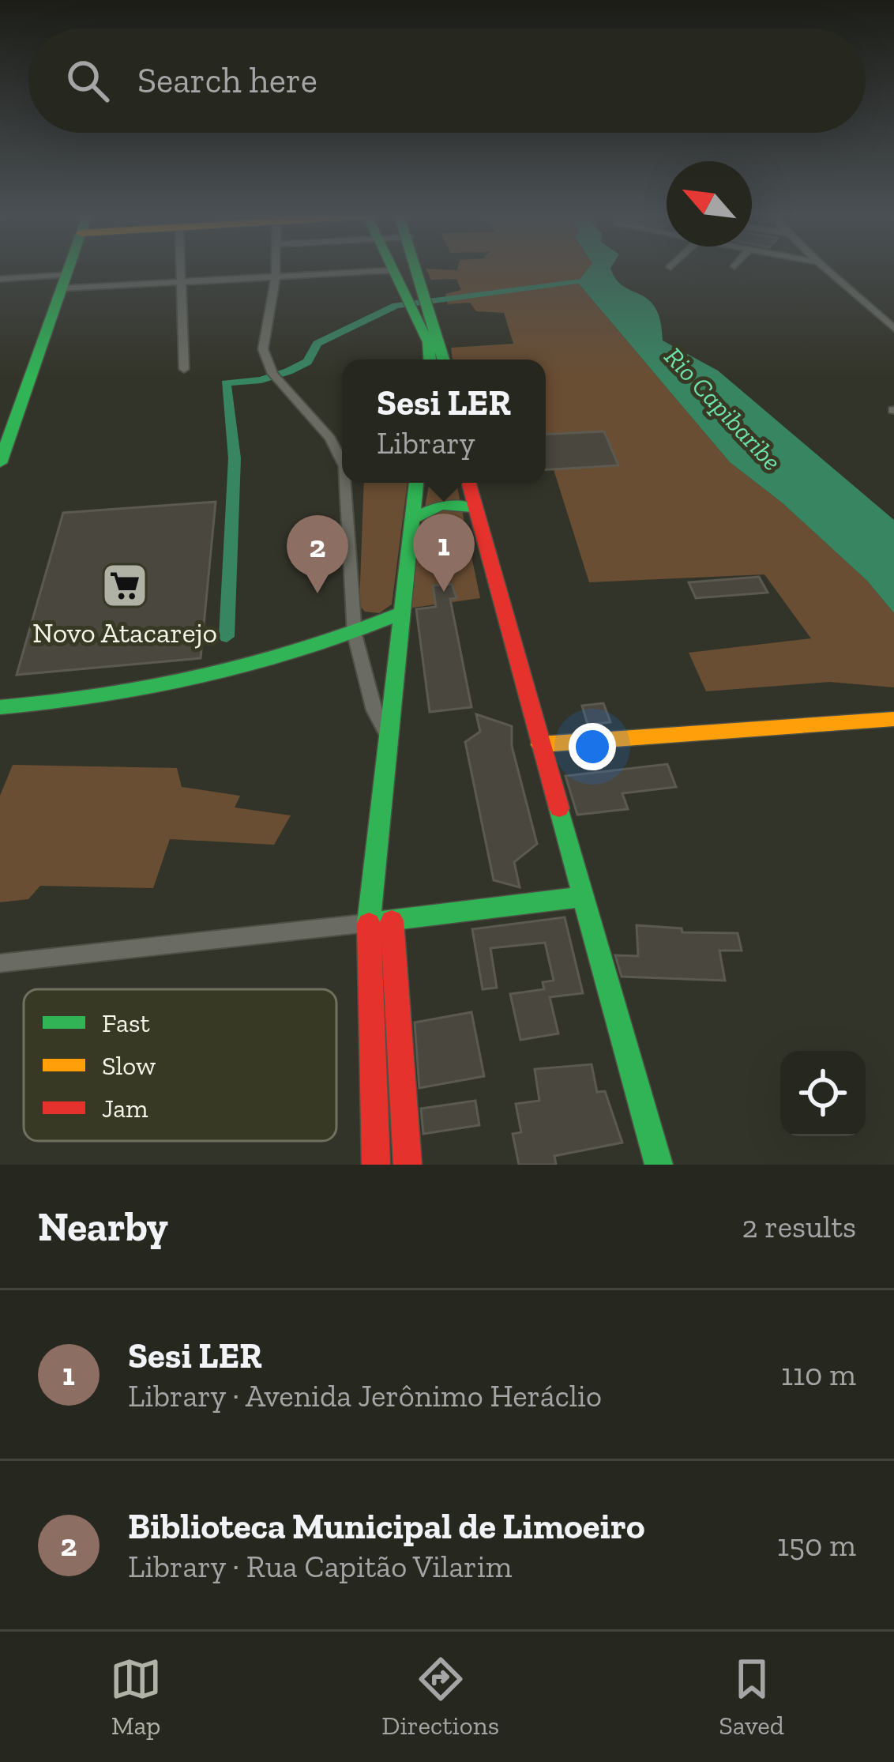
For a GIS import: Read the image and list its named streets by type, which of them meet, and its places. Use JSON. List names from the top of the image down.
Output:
{
  "water": ["Rio Capibaribe"],
  "places": {
    "supermarket": ["Novo Atacarejo"]
  },
  "legend": ["Fast", "Slow", "Jam"],
  "north": "top left",
  "page": {
    "search": "Search here",
    "popup": ["Sesi LER", "Library"],
    "pins": ["1", "2"],
    "heading": ["Nearby", "2 results"],
    "list": [
      {
        "mark": "1",
        "name": "Sesi LER",
        "note": "Library · Avenida Jerônimo Heráclio",
        "value": "110 m"
      },
      {
        "mark": "2",
        "name": "Biblioteca Municipal de Limoeiro",
        "note": "Library · Rua Capitão Vilarim",
        "value": "150 m"
      }
    ],
    "nav": ["Map", "Directions", "Saved"]
  }
}
